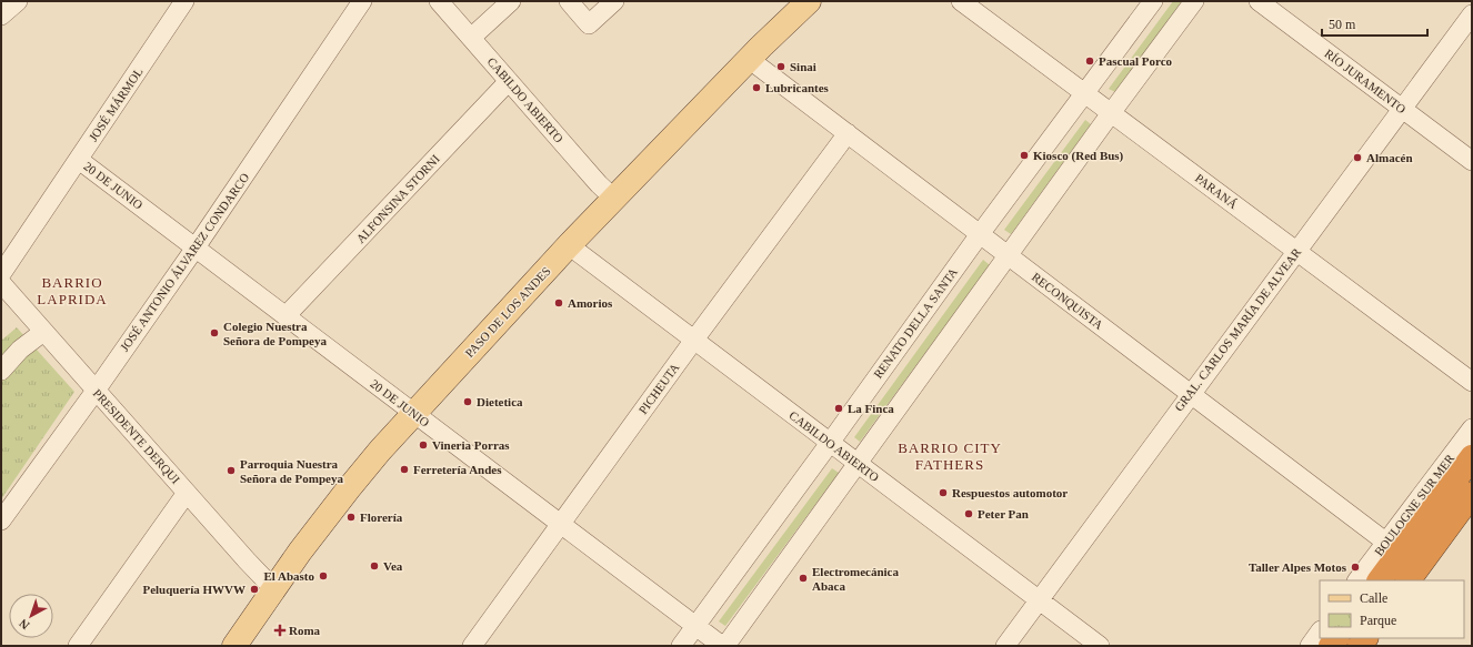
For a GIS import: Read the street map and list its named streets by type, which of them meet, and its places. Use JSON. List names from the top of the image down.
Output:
{
  "streets": {
    "main road": ["PASO DE LOS ANDES"],
    "street": [
      "RÍO JURAMENTO",
      "CABILDO ABIERTO",
      "JOSÉ MÁRMOL",
      "20 DE JUNIO",
      "PARANÁ",
      "ALFONSINA STORNI",
      "JOSÉ ANTONIO ÁLVAREZ CONDARCO",
      "RECONQUISTA",
      "RENATO DELLA SANTA",
      "GRAL. CARLOS MARÍA DE ALVEAR",
      "PICHEUTA",
      "PRESIDENTE DERQUI",
      "BOULOGNE SUR MER"
    ]
  },
  "crossings": [
    ["RÍO JURAMENTO", "GRAL. CARLOS MARÍA DE ALVEAR"],
    ["CABILDO ABIERTO", "ALFONSINA STORNI"],
    ["CABILDO ABIERTO", "PASO DE LOS ANDES"],
    ["CABILDO ABIERTO", "RENATO DELLA SANTA"],
    ["CABILDO ABIERTO", "GRAL. CARLOS MARÍA DE ALVEAR"],
    ["CABILDO ABIERTO", "PICHEUTA"],
    ["JOSÉ MÁRMOL", "20 DE JUNIO"],
    ["20 DE JUNIO", "ALFONSINA STORNI"],
    ["20 DE JUNIO", "JOSÉ ANTONIO ÁLVAREZ CONDARCO"],
    ["20 DE JUNIO", "PASO DE LOS ANDES"],
    ["20 DE JUNIO", "RENATO DELLA SANTA"],
    ["20 DE JUNIO", "PICHEUTA"],
    ["PARANÁ", "RENATO DELLA SANTA"],
    ["PARANÁ", "GRAL. CARLOS MARÍA DE ALVEAR"],
    ["JOSÉ ANTONIO ÁLVAREZ CONDARCO", "PRESIDENTE DERQUI"],
    ["RECONQUISTA", "PASO DE LOS ANDES"],
    ["RECONQUISTA", "RENATO DELLA SANTA"],
    ["RECONQUISTA", "GRAL. CARLOS MARÍA DE ALVEAR"],
    ["RECONQUISTA", "PICHEUTA"],
    ["RECONQUISTA", "BOULOGNE SUR MER"],
    ["PASO DE LOS ANDES", "PRESIDENTE DERQUI"]
  ],
  "districts": ["BARRIO LAPRIDA", "BARRIO CITY FATHERS"],
  "places": {
    "other": [
      "Pascual Porco",
      "Sinai",
      "Lubricantes",
      "Kiosco (Red Bus)",
      "Almacén",
      "Amorios",
      "Colegio Nuestra Señora de Pompeya",
      "Dietetica",
      "La Finca",
      "Vineria Porras",
      "Ferretería Andes",
      "Parroquia Nuestra Señora de Pompeya",
      "Respuestos automotor",
      "Peter Pan",
      "Florería",
      "Vea",
      "Taller Alpes Motos",
      "El Abasto",
      "Electromecánica Abaca",
      "Peluquería HWVW"
    ],
    "health": ["Roma"]
  },
  "legend": ["Calle", "Parque"],
  "scale_bar": "50 m",
  "north": "bottom left"
}
